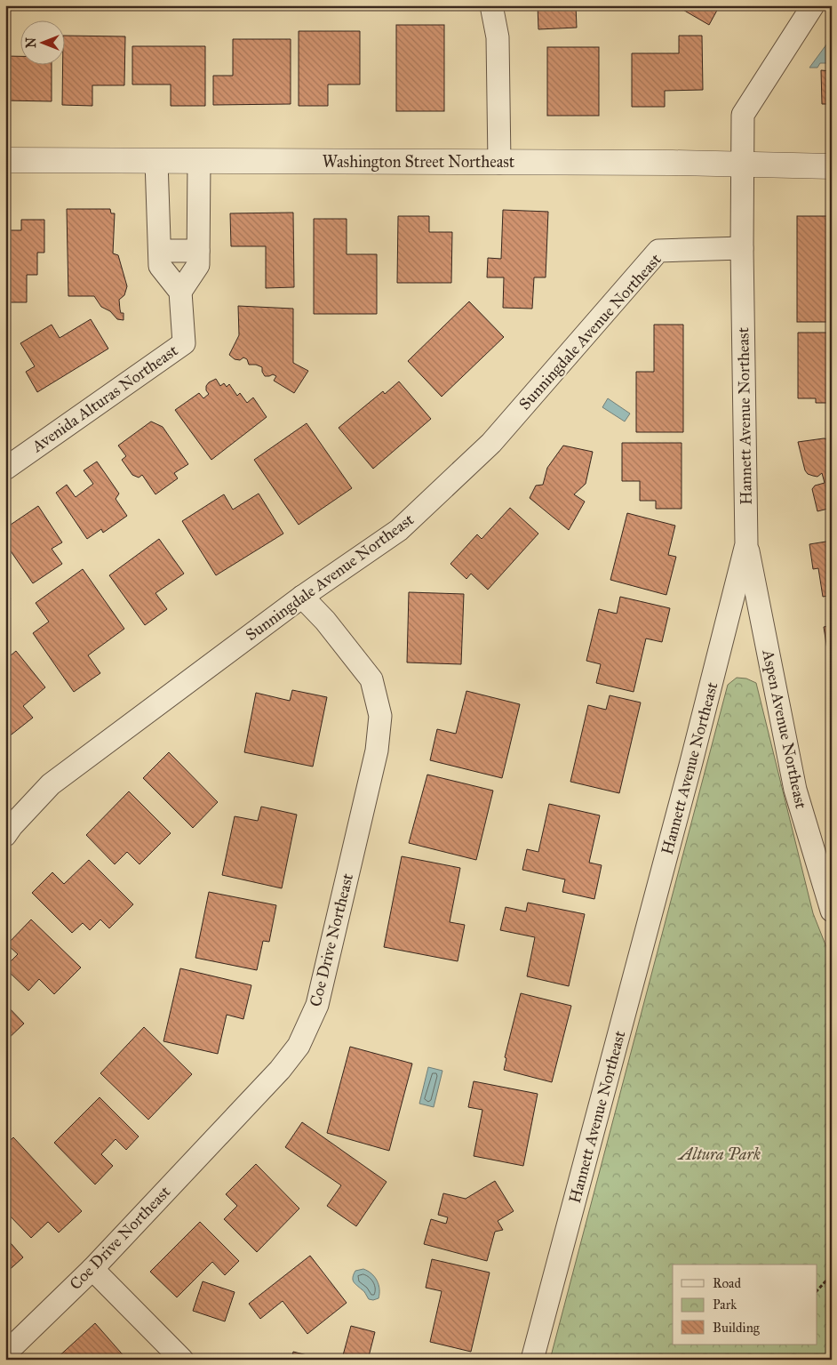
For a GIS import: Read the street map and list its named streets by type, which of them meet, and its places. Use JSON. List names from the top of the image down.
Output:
{
  "streets": {
    "street": [
      "Washington Street Northeast",
      "Sunningdale Avenue Northeast",
      "Avenida Alturas Northeast",
      "Hannett Avenue Northeast",
      "Aspen Avenue Northeast",
      "Coe Drive Northeast"
    ]
  },
  "crossings": [
    ["Washington Street Northeast", "Hannett Avenue Northeast"],
    ["Sunningdale Avenue Northeast", "Hannett Avenue Northeast"],
    ["Sunningdale Avenue Northeast", "Coe Drive Northeast"],
    ["Hannett Avenue Northeast", "Aspen Avenue Northeast"]
  ],
  "parks": ["Altura Park"],
  "legend": ["Road", "Park", "Building"],
  "north": "left"
}
